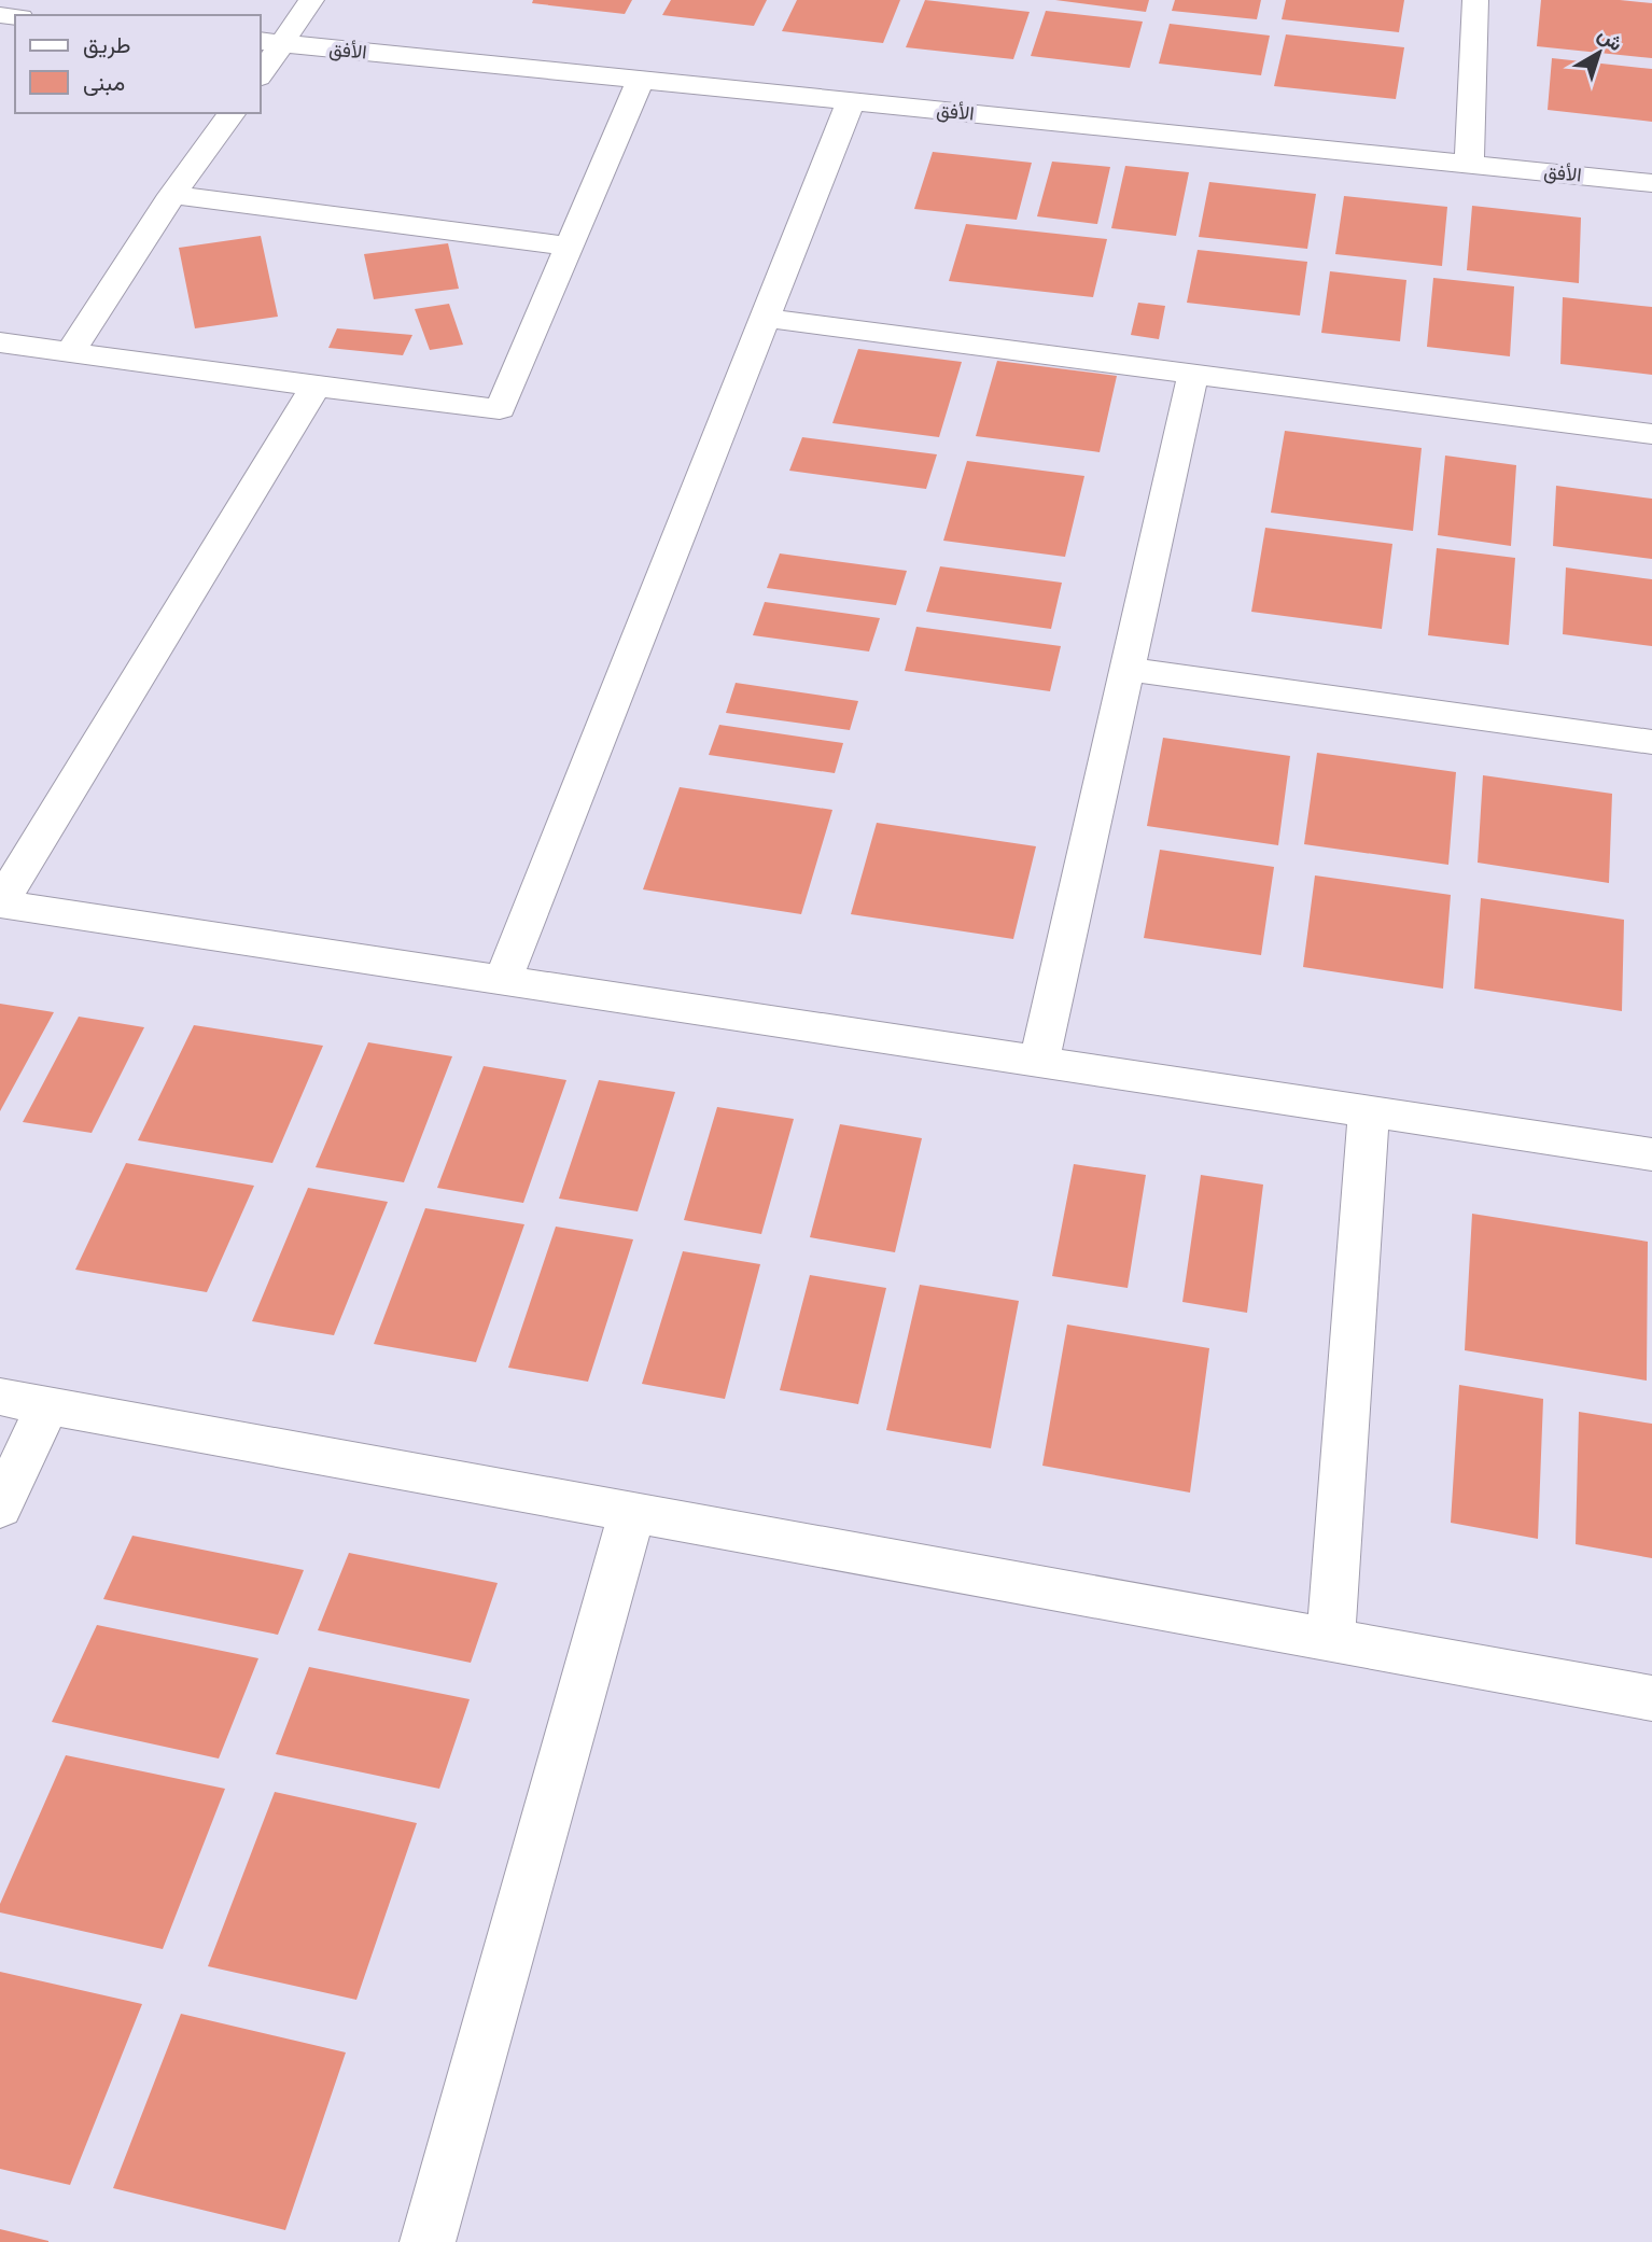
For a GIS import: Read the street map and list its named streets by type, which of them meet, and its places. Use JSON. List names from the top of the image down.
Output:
{
  "streets": {
    "street": ["الأفق"]
  },
  "legend": ["طريق", "مبنى"],
  "north": "top right"
}
